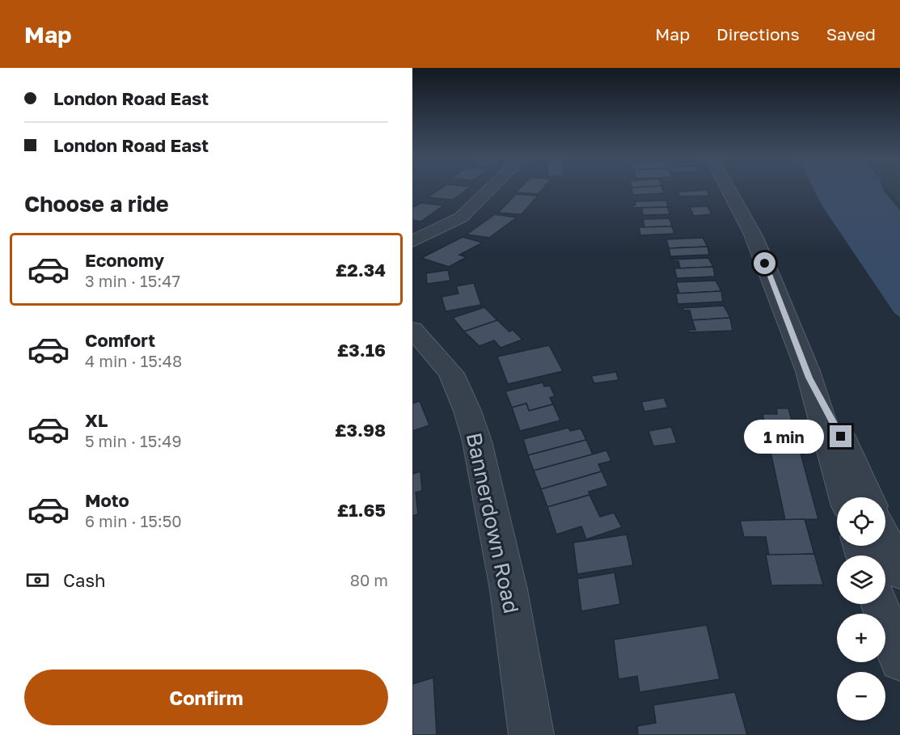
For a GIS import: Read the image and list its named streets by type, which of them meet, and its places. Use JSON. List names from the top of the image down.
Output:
{
  "streets": {
    "street": ["Bannerdown Road"]
  },
  "page": {
    "header": "Map",
    "nav": ["Map", "Directions", "Saved"],
    "banner": ["London Road East", "London Road East"],
    "heading": "Choose a ride",
    "list": [
      {
        "name": "Economy",
        "note": "3 min · 15:47",
        "value": "£2.34"
      },
      {
        "name": "Comfort",
        "note": "4 min · 15:48",
        "value": "£3.16"
      },
      {
        "name": "XL",
        "note": "5 min · 15:49",
        "value": "£3.98"
      },
      {
        "name": "Moto",
        "note": "6 min · 15:50",
        "value": "£1.65"
      }
    ],
    "bubble": "1 min",
    "map_buttons": ["+", "−"],
    "pay": ["Cash", "80 m"],
    "buttons": "Confirm"
  }
}
